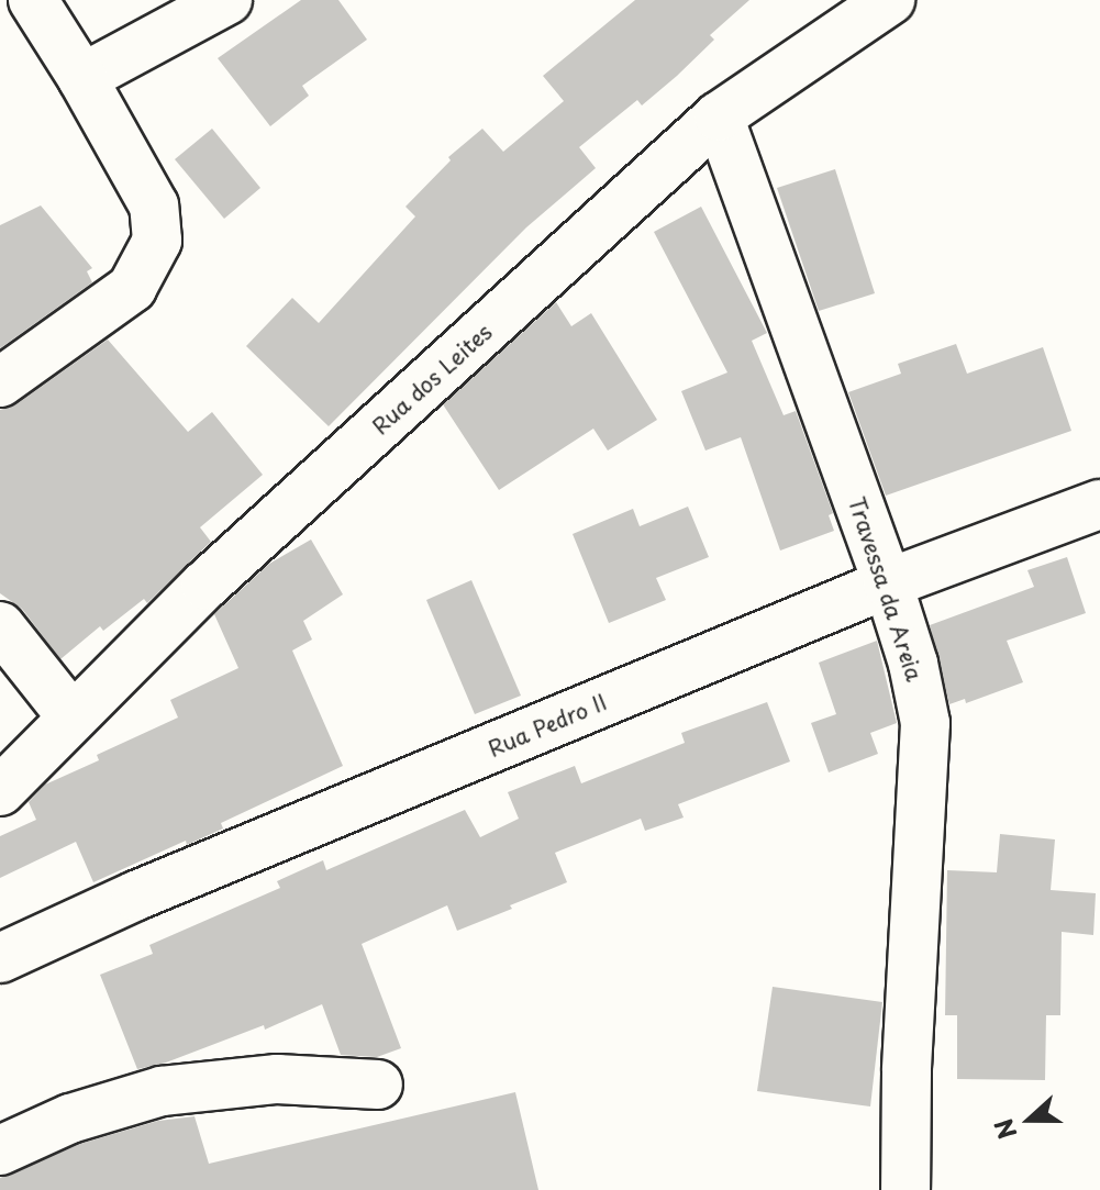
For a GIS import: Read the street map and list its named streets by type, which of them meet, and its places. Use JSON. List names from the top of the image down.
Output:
{
  "streets": {
    "street": ["Rua dos Leites", "Travessa da Areia", "Rua Pedro II"]
  },
  "crossings": [
    ["Rua dos Leites", "Travessa da Areia"],
    ["Travessa da Areia", "Rua Pedro II"]
  ],
  "north": "left"
}
